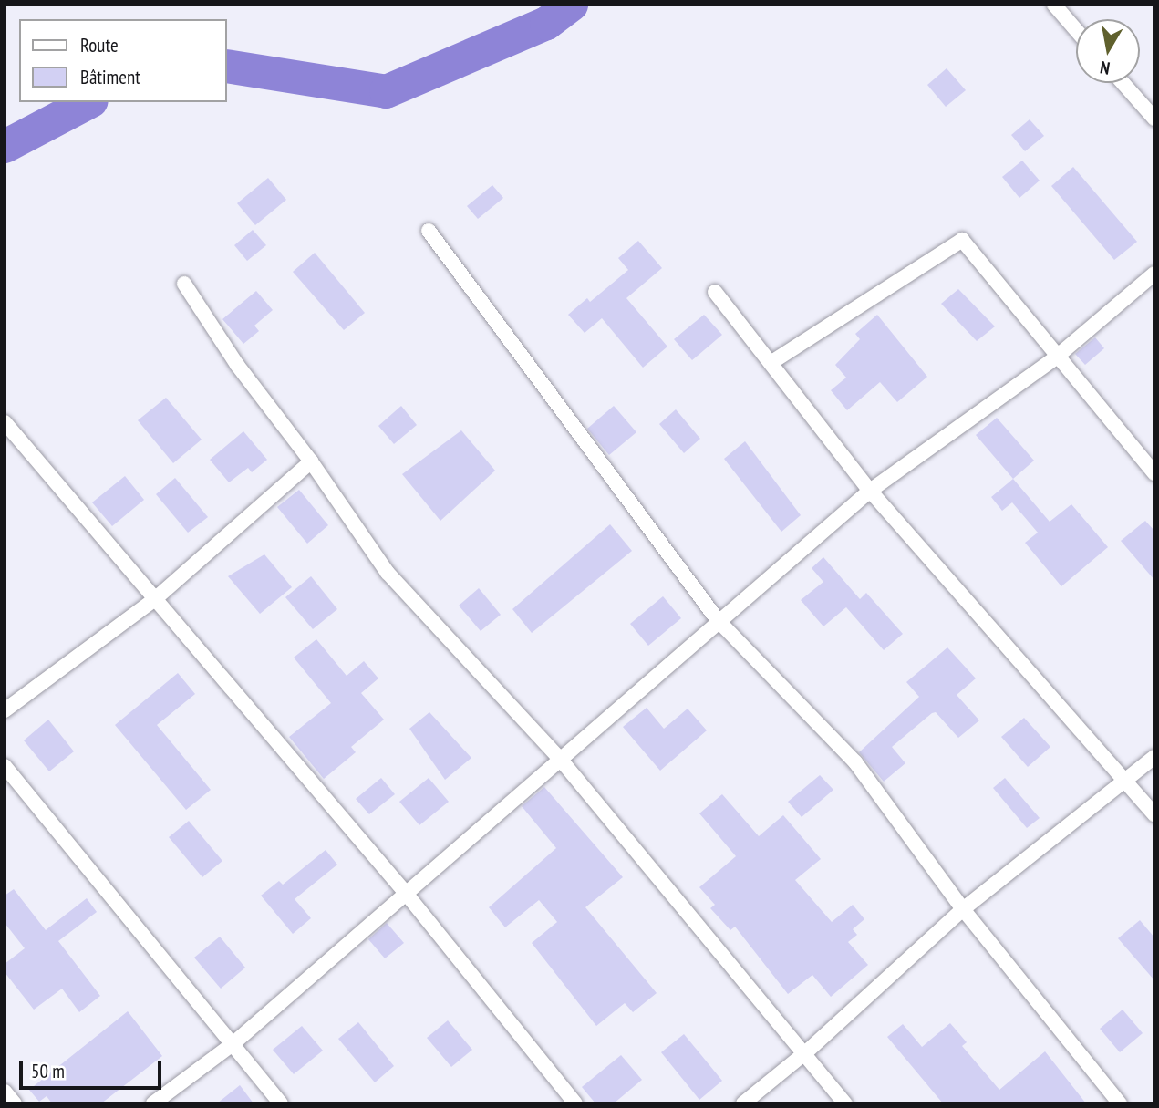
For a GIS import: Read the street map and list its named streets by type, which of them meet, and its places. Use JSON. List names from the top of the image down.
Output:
{
  "legend": ["Route", "Bâtiment"],
  "scale_bar": "50 m",
  "north": "bottom"
}
